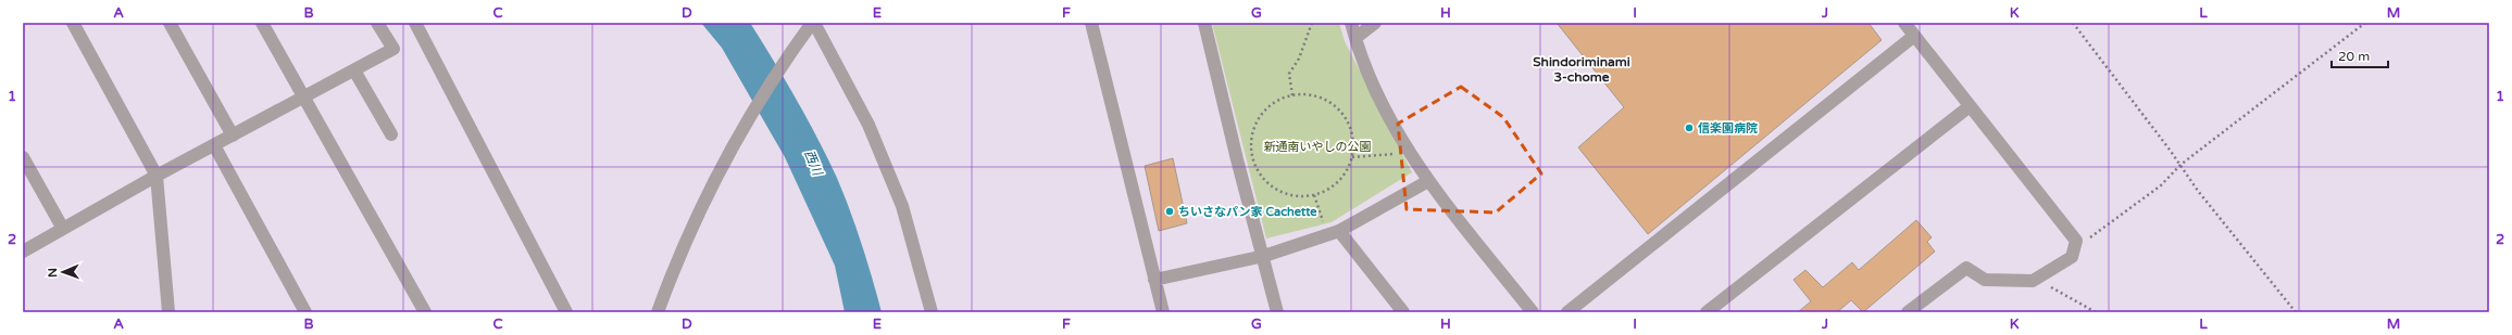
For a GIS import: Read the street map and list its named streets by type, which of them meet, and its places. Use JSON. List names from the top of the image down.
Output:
{
  "districts": ["Shindoriminami 3-chome"],
  "water": ["西川"],
  "parks": ["新通南いやしの公園"],
  "places": ["信楽園病院", "ちいさなパン家 Cachette"],
  "scale_bar": "20 m",
  "north": "left",
  "grid": {
    "columns": [
      "A",
      "B",
      "C",
      "D",
      "E",
      "F",
      "G",
      "H",
      "I",
      "J",
      "K",
      "L",
      "M"
    ],
    "rows": ["1", "2"]
  }
}
